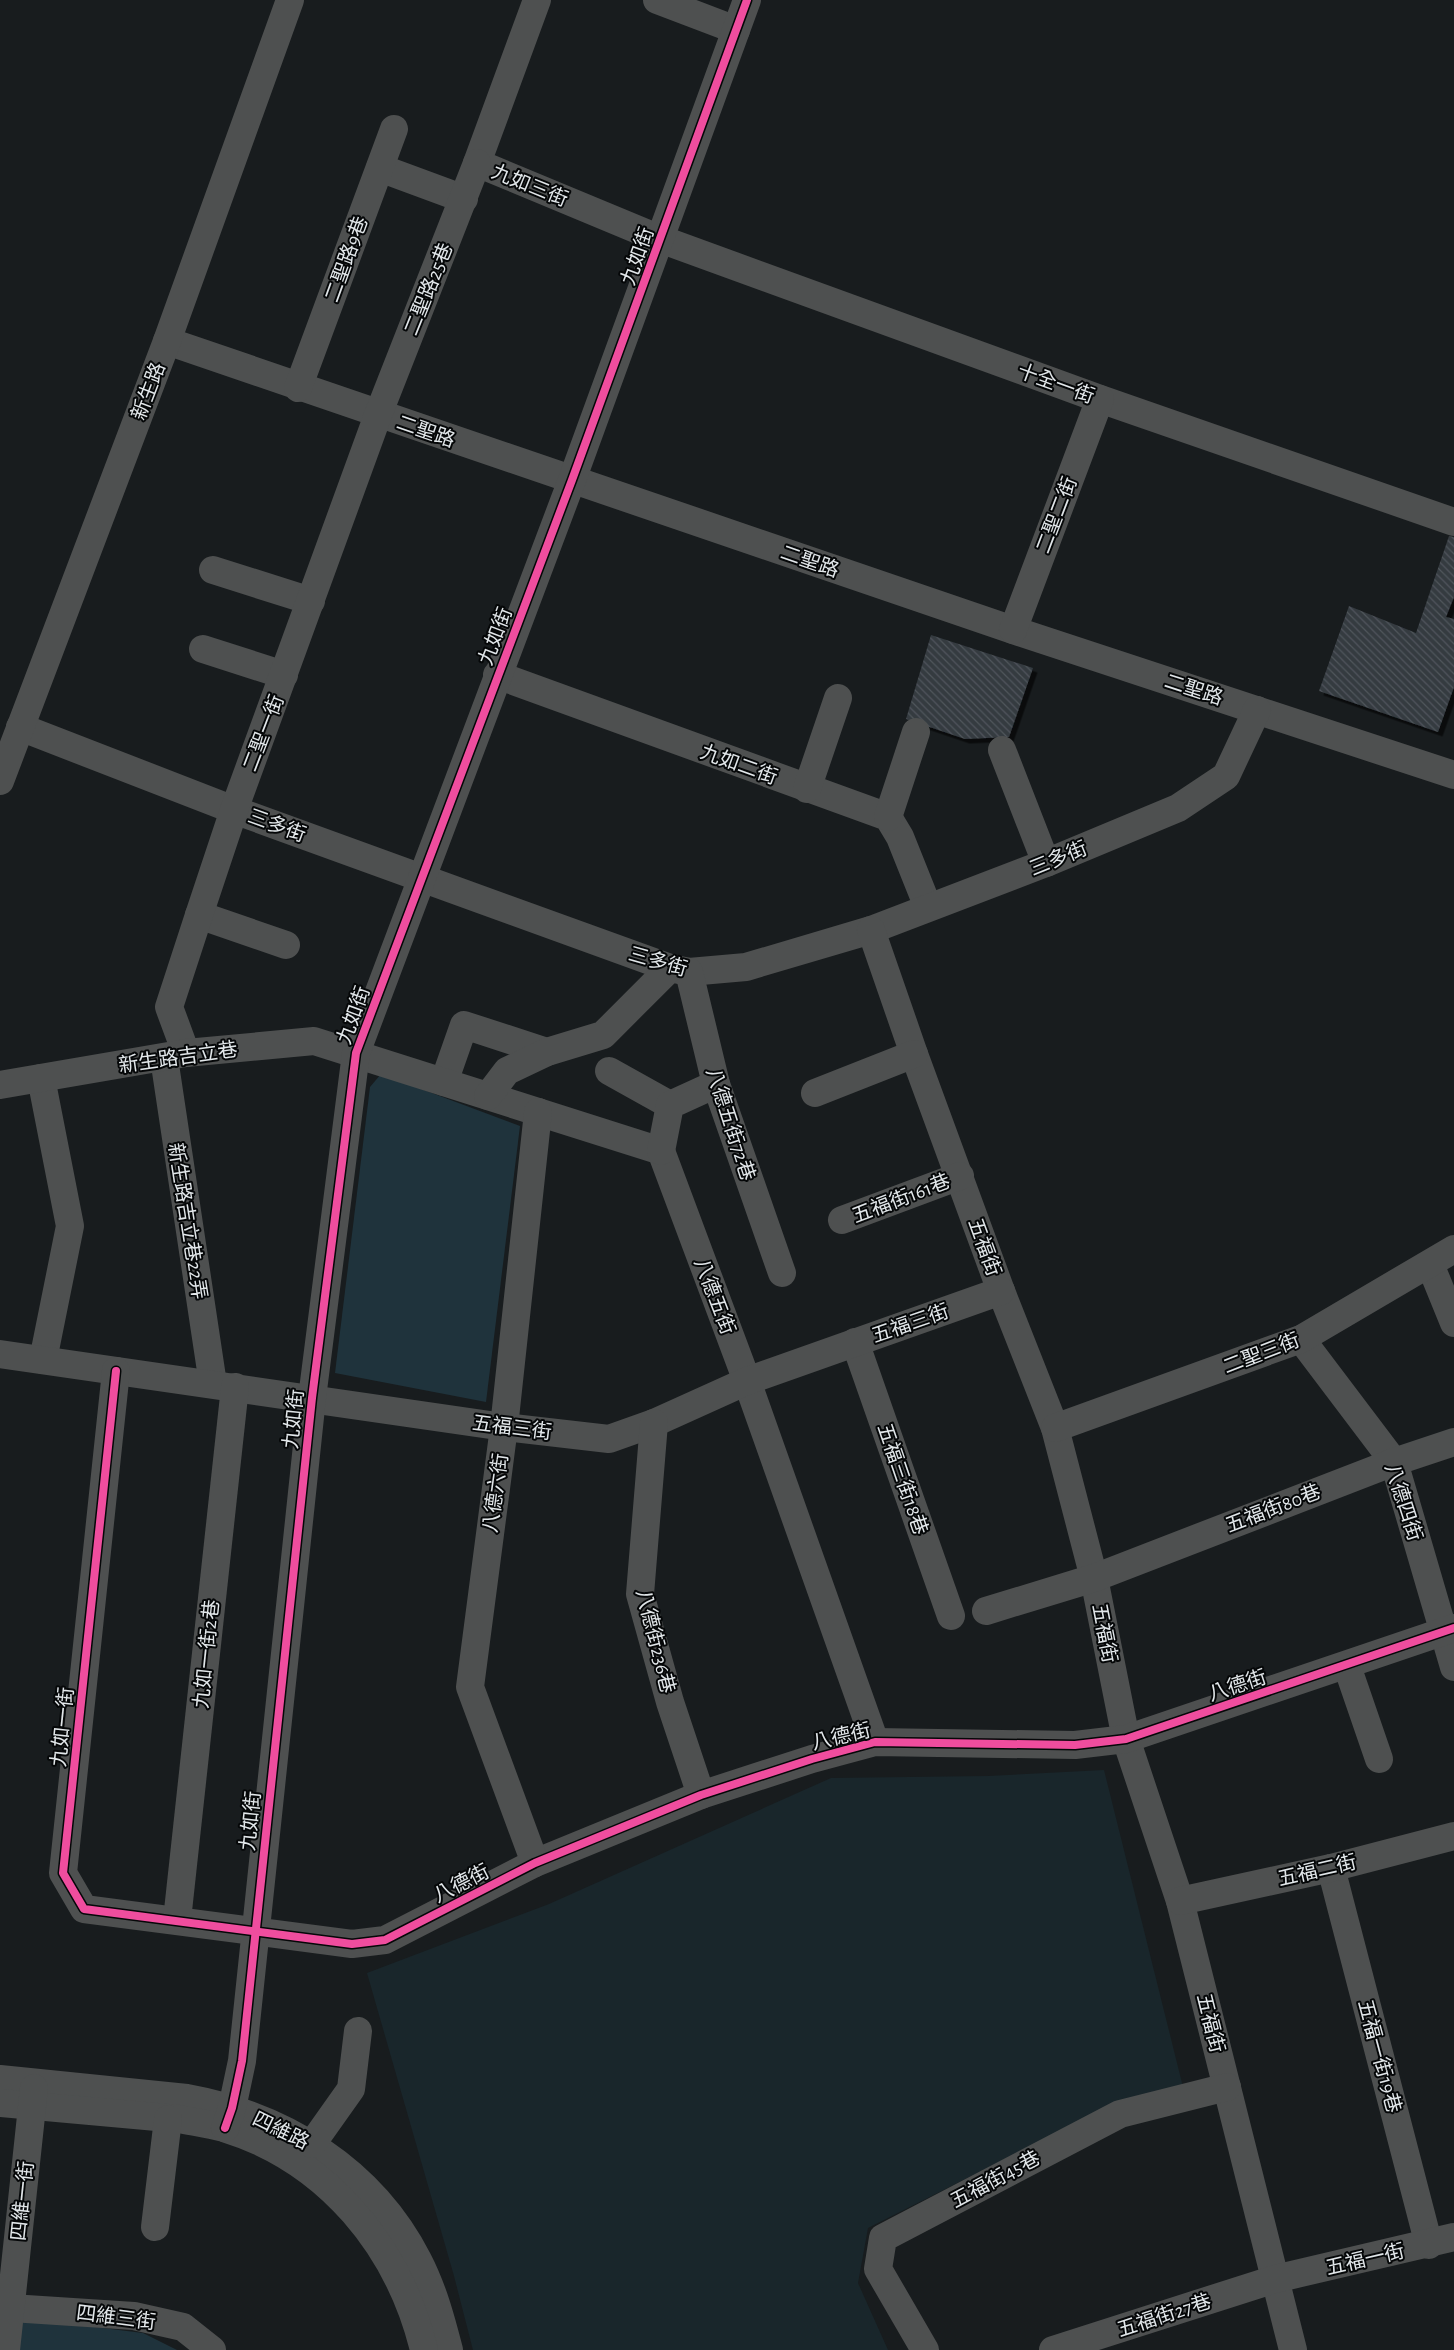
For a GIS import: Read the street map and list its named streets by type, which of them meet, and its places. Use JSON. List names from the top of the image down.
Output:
{
  "streets": {
    "street": [
      "九如三街",
      "九如街",
      "二聖路9巷",
      "二聖路25巷",
      "十全一街",
      "新生路",
      "二聖路",
      "二聖二街",
      "二聖一街",
      "九如二街",
      "三多街",
      "新生路吉立巷",
      "八德五街72巷",
      "五福街161巷",
      "新生路吉立巷22弄",
      "五福街",
      "八德五街",
      "五福三街",
      "二聖三街",
      "五福三街18巷",
      "八德六街",
      "八德四街",
      "五福街80巷",
      "八德街236巷",
      "九如一街2巷",
      "八德街",
      "九如一街",
      "五福二街",
      "五福一街19巷",
      "四維路",
      "五福街45巷",
      "四維一街",
      "五福一街",
      "五福街27巷",
      "四維三街"
    ]
  },
  "crossings": [
    ["九如三街", "九如街"],
    ["九如三街", "二聖路25巷"],
    ["九如三街", "十全一街"],
    ["九如街", "十全一街"],
    ["九如街", "二聖路"],
    ["九如街", "九如二街"],
    ["九如街", "三多街"],
    ["九如街", "新生路吉立巷"],
    ["九如街", "五福三街"],
    ["九如街", "八德街"],
    ["九如街", "九如一街"],
    ["九如街", "四維路"],
    ["二聖路9巷", "二聖路"],
    ["二聖路25巷", "二聖路"],
    ["二聖路25巷", "二聖一街"],
    ["十全一街", "二聖二街"],
    ["新生路", "二聖路"],
    ["新生路", "三多街"],
    ["二聖路", "二聖二街"],
    ["二聖路", "二聖一街"],
    ["二聖路", "三多街"],
    ["二聖一街", "三多街"],
    ["二聖一街", "新生路吉立巷"],
    ["二聖一街", "新生路吉立巷22弄"],
    ["三多街", "八德五街72巷"],
    ["三多街", "五福街"],
    ["新生路吉立巷", "新生路吉立巷22弄"],
    ["五福街161巷", "五福街"],
    ["新生路吉立巷22弄", "五福三街"],
    ["新生路吉立巷22弄", "九如一街2巷"],
    ["五福街", "五福三街"],
    ["五福街", "二聖三街"],
    ["五福街", "五福街80巷"],
    ["五福街", "八德街"],
    ["五福街", "五福二街"],
    ["五福街", "五福街45巷"],
    ["五福街", "五福一街"],
    ["五福街", "五福街27巷"],
    ["八德五街", "五福三街"],
    ["八德五街", "八德街"],
    ["五福三街", "五福三街18巷"],
    ["五福三街", "八德六街"],
    ["五福三街", "八德街236巷"],
    ["五福三街", "九如一街2巷"],
    ["五福三街", "九如一街"],
    ["二聖三街", "八德四街"],
    ["八德六街", "八德街"],
    ["八德四街", "五福街80巷"],
    ["八德四街", "八德街"],
    ["八德街236巷", "八德街"],
    ["九如一街2巷", "九如一街"],
    ["八德街", "九如一街"],
    ["五福二街", "五福一街19巷"],
    ["五福一街19巷", "五福一街"],
    ["四維路", "四維一街"],
    ["四維一街", "四維三街"],
    ["五福一街", "五福街27巷"]
  ]
}
